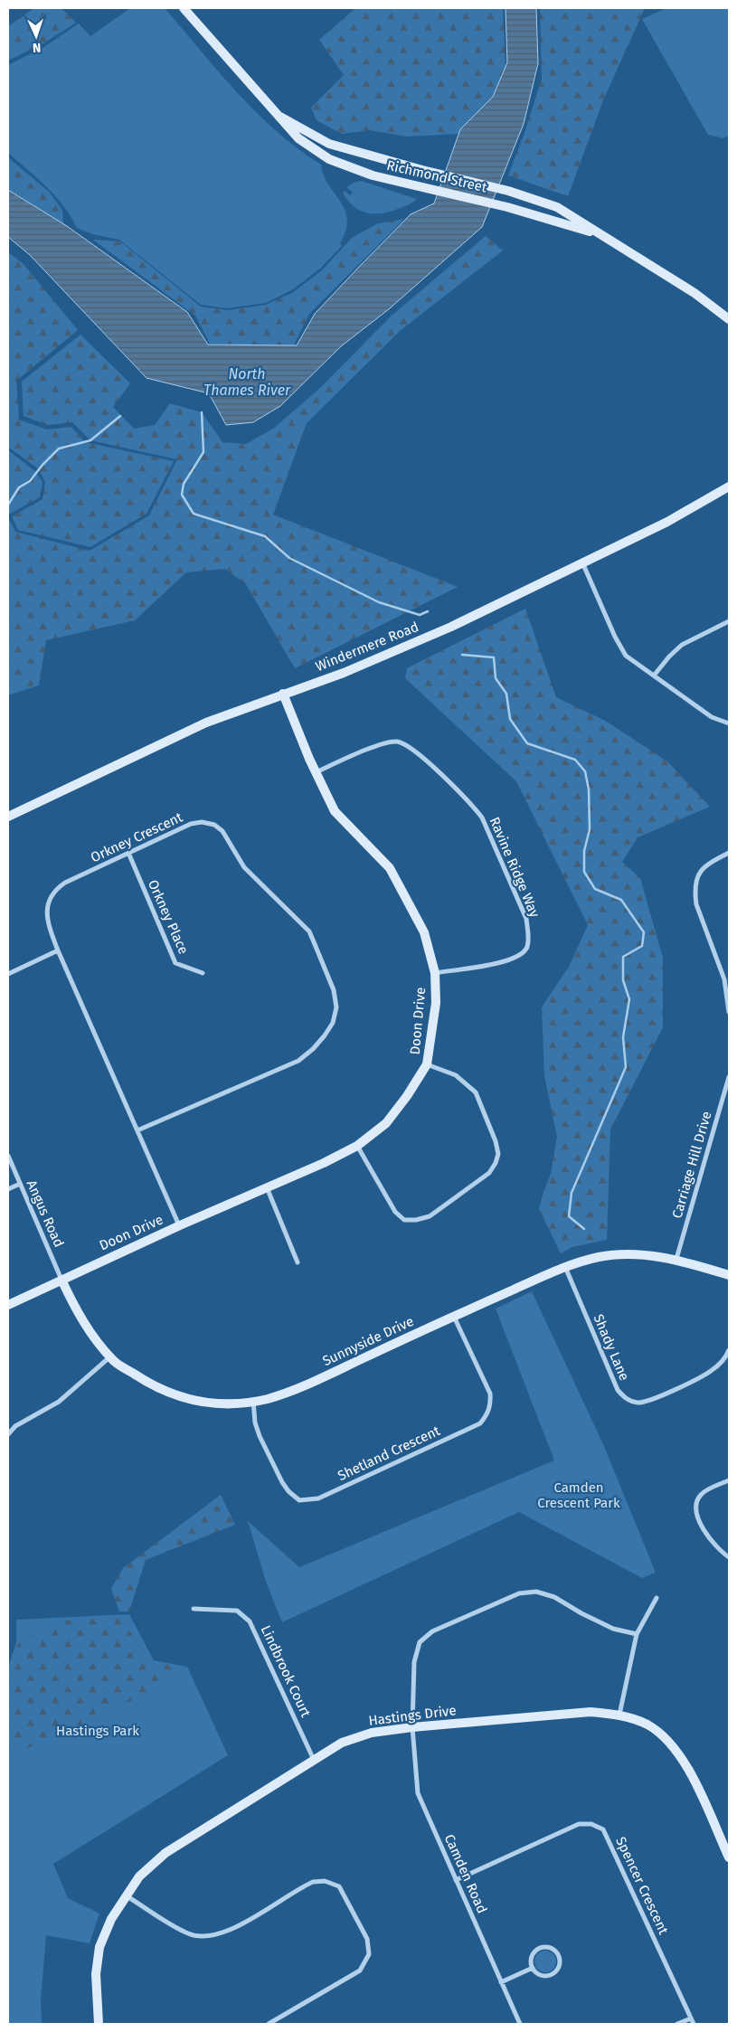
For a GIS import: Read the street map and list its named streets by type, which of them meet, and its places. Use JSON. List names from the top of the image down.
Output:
{
  "streets": {
    "street": [
      "Richmond Street",
      "Windermere Road",
      "Orkney Crescent",
      "Ravine Ridge Way",
      "Orkney Place",
      "Doon Drive",
      "Carriage Hill Drive",
      "Angus Road",
      "Sunnyside Drive",
      "Shady Lane",
      "Shetland Crescent",
      "Lindbrook Court",
      "Hastings Drive",
      "Camden Road",
      "Spencer Crescent"
    ]
  },
  "crossings": [
    ["Windermere Road", "Doon Drive"],
    ["Orkney Crescent", "Orkney Place"],
    ["Orkney Crescent", "Doon Drive"],
    ["Ravine Ridge Way", "Doon Drive"],
    ["Doon Drive", "Angus Road"],
    ["Doon Drive", "Sunnyside Drive"],
    ["Carriage Hill Drive", "Sunnyside Drive"],
    ["Angus Road", "Sunnyside Drive"],
    ["Sunnyside Drive", "Shady Lane"],
    ["Sunnyside Drive", "Shetland Crescent"],
    ["Lindbrook Court", "Hastings Drive"],
    ["Hastings Drive", "Camden Road"],
    ["Camden Road", "Spencer Crescent"]
  ],
  "water": ["North Thames River"],
  "parks": ["Camden Crescent Park", "Hastings Park"],
  "north": "bottom"
}
